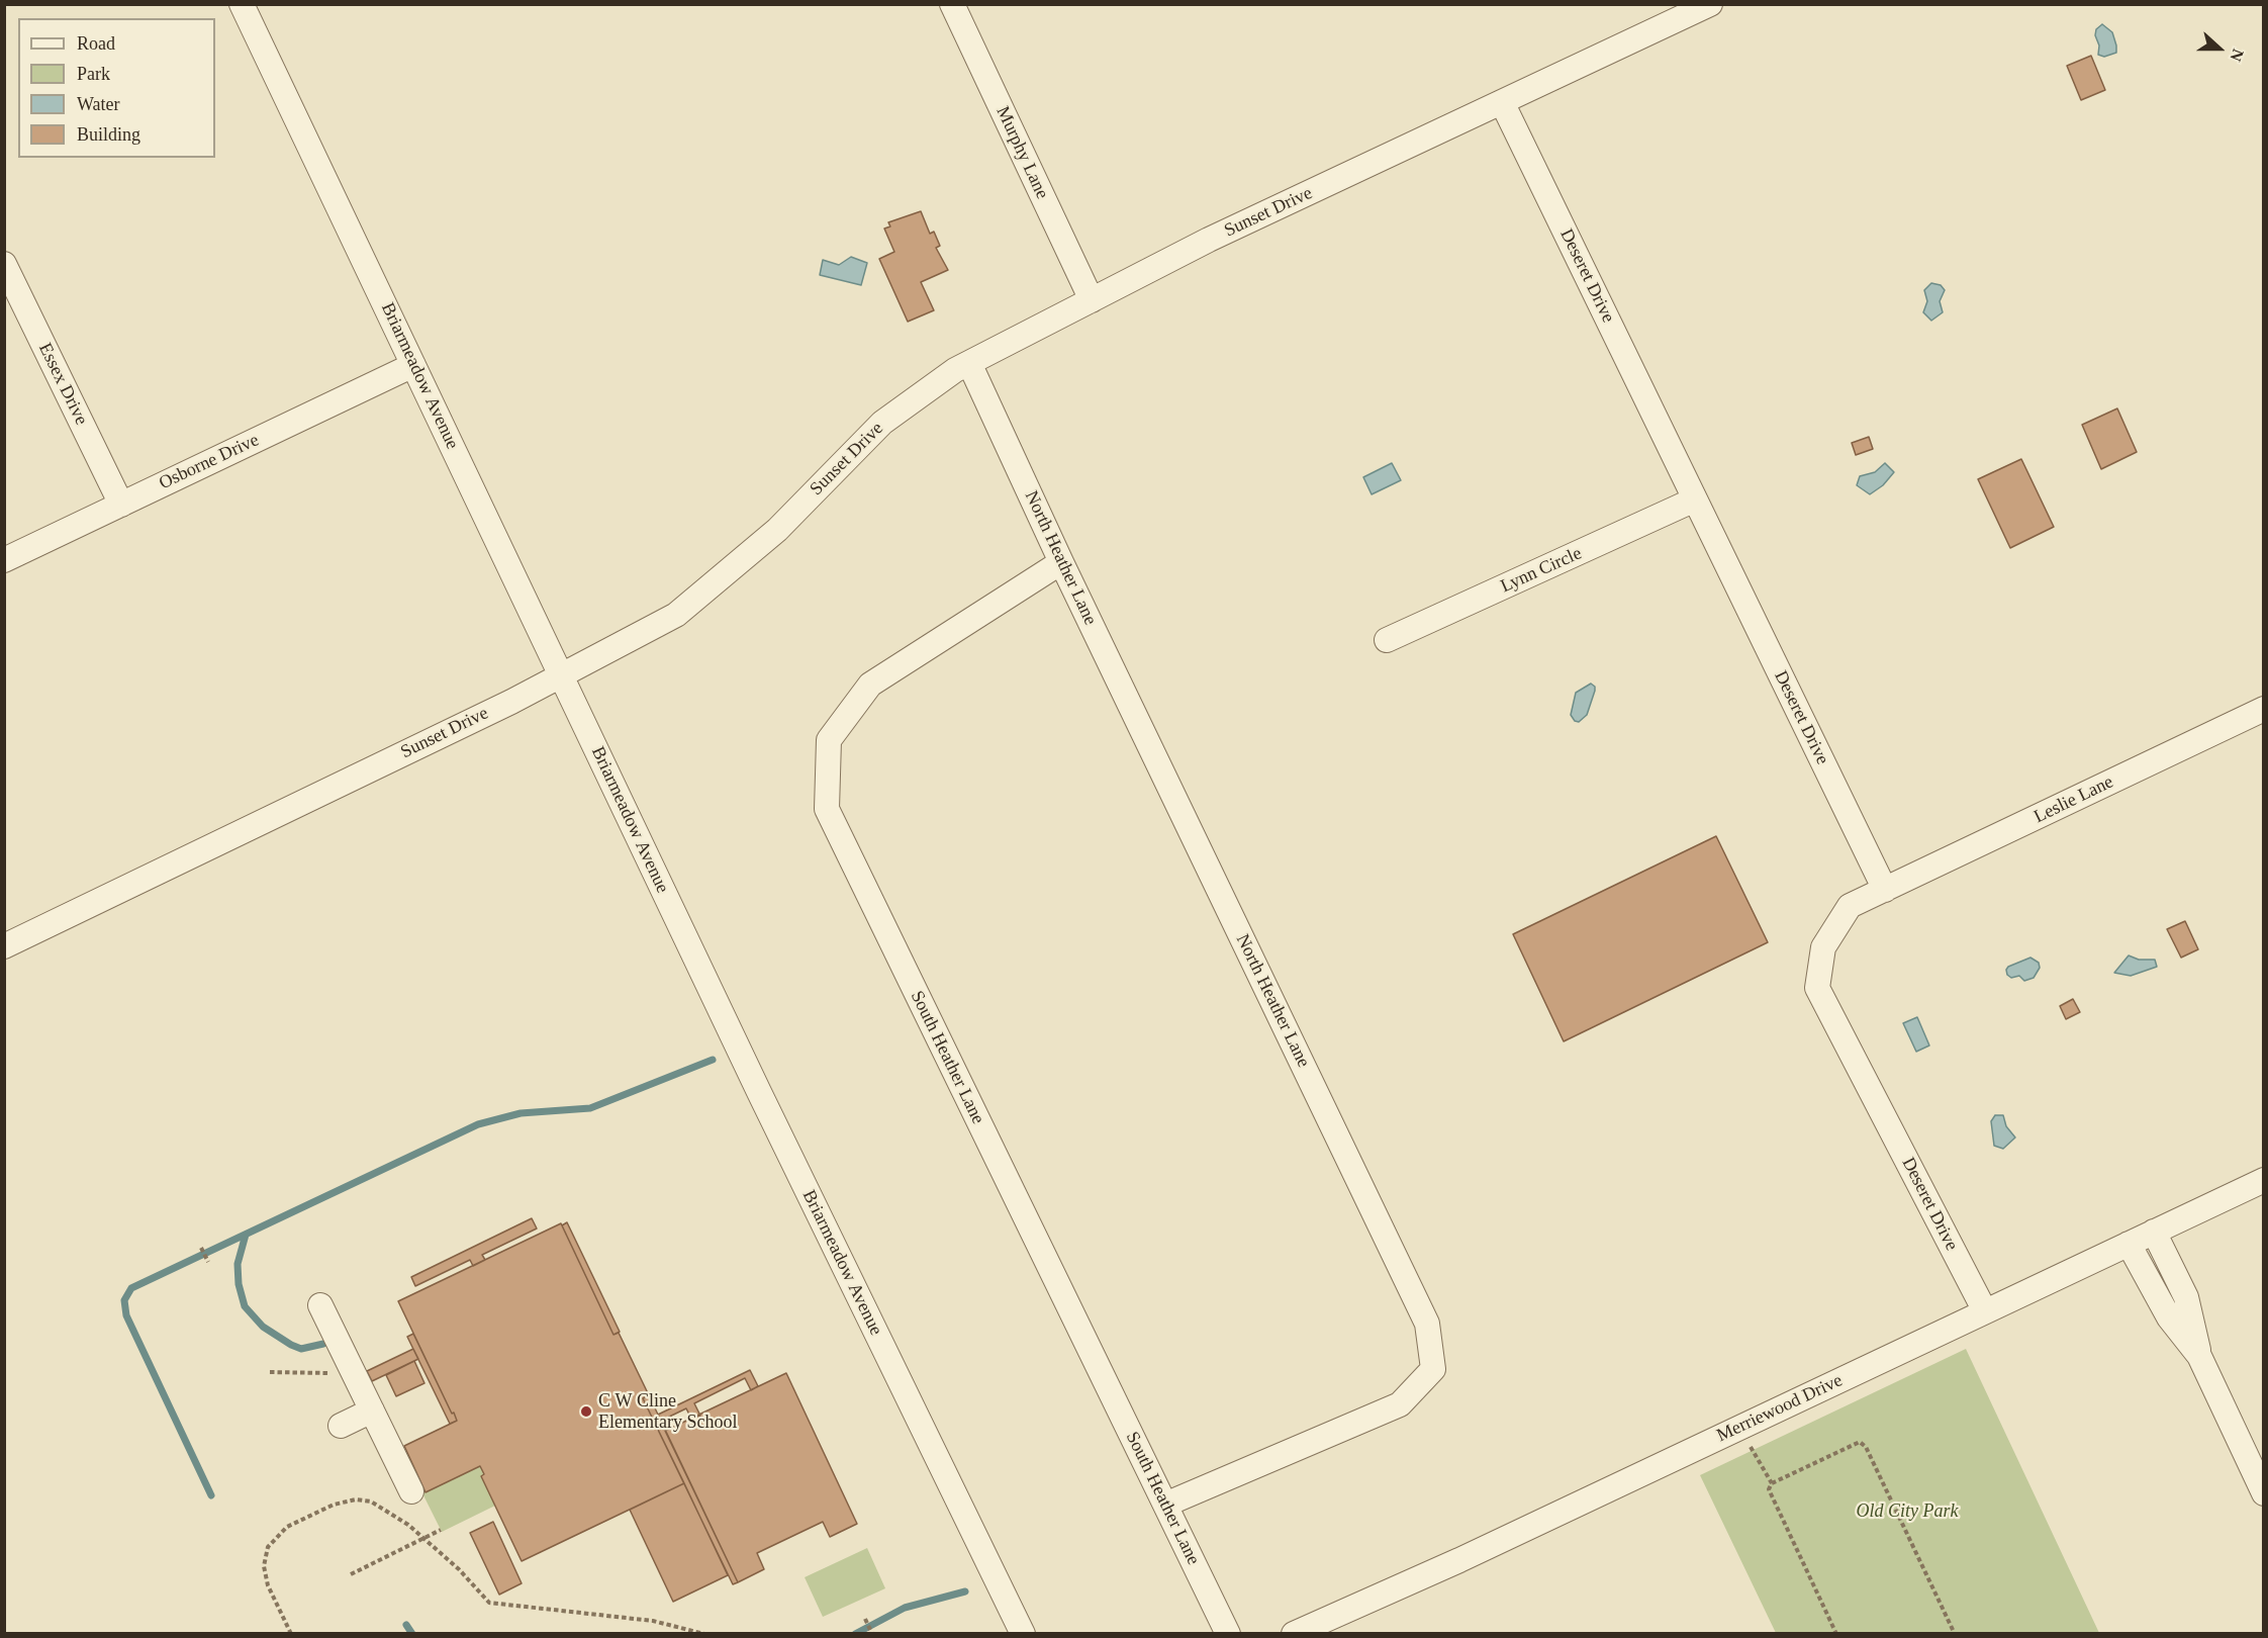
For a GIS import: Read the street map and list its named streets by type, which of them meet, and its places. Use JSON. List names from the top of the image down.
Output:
{
  "streets": {
    "street": [
      "Murphy Lane",
      "Sunset Drive",
      "Deseret Drive",
      "Briarmeadow Avenue",
      "Essex Drive",
      "Osborne Drive",
      "North Heather Lane",
      "Lynn Circle",
      "Leslie Lane",
      "South Heather Lane",
      "Merriewood Drive"
    ]
  },
  "crossings": [
    ["Murphy Lane", "Sunset Drive"],
    ["Sunset Drive", "Deseret Drive"],
    ["Sunset Drive", "Briarmeadow Avenue"],
    ["Sunset Drive", "North Heather Lane"],
    ["Deseret Drive", "Lynn Circle"],
    ["Deseret Drive", "Leslie Lane"],
    ["Deseret Drive", "Merriewood Drive"],
    ["Briarmeadow Avenue", "Osborne Drive"],
    ["Essex Drive", "Osborne Drive"],
    ["North Heather Lane", "South Heather Lane"]
  ],
  "parks": ["Old City Park"],
  "places": ["C W Cline Elementary School"],
  "legend": [
    "Road",
    "Park",
    "Water",
    "Building"
  ],
  "north": "right"
}
